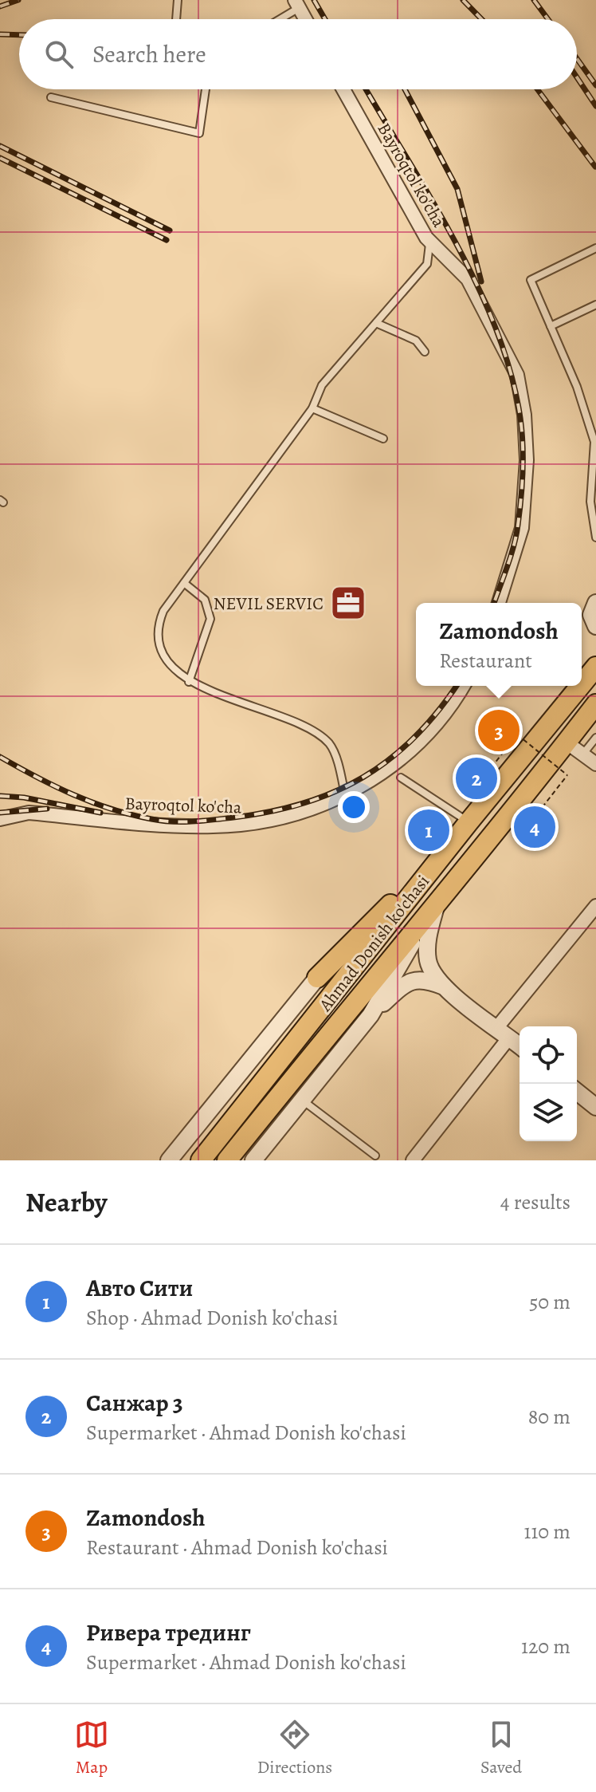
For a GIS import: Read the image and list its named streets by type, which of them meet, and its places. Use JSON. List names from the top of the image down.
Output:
{
  "streets": {
    "main road": ["Ahmad Donish ko'chasi"],
    "street": ["Bayroqtol ko'cha"]
  },
  "places": {
    "office": ["NEVIL SERVIC"]
  },
  "page": {
    "search": "Search here",
    "popup": ["Zamondosh", "Restaurant"],
    "pins": [
      "3",
      "2",
      "4",
      "1"
    ],
    "heading": ["Nearby", "4 results"],
    "list": [
      {
        "mark": "1",
        "name": "Авто Сити",
        "note": "Shop · Ahmad Donish ko'chasi",
        "value": "50 m"
      },
      {
        "mark": "2",
        "name": "Санжар 3",
        "note": "Supermarket · Ahmad Donish ko'chasi",
        "value": "80 m"
      },
      {
        "mark": "3",
        "name": "Zamondosh",
        "note": "Restaurant · Ahmad Donish ko'chasi",
        "value": "110 m"
      },
      {
        "mark": "4",
        "name": "Ривера трединг",
        "note": "Supermarket · Ahmad Donish ko'chasi",
        "value": "120 m"
      }
    ],
    "nav": ["Map", "Directions", "Saved"]
  }
}
